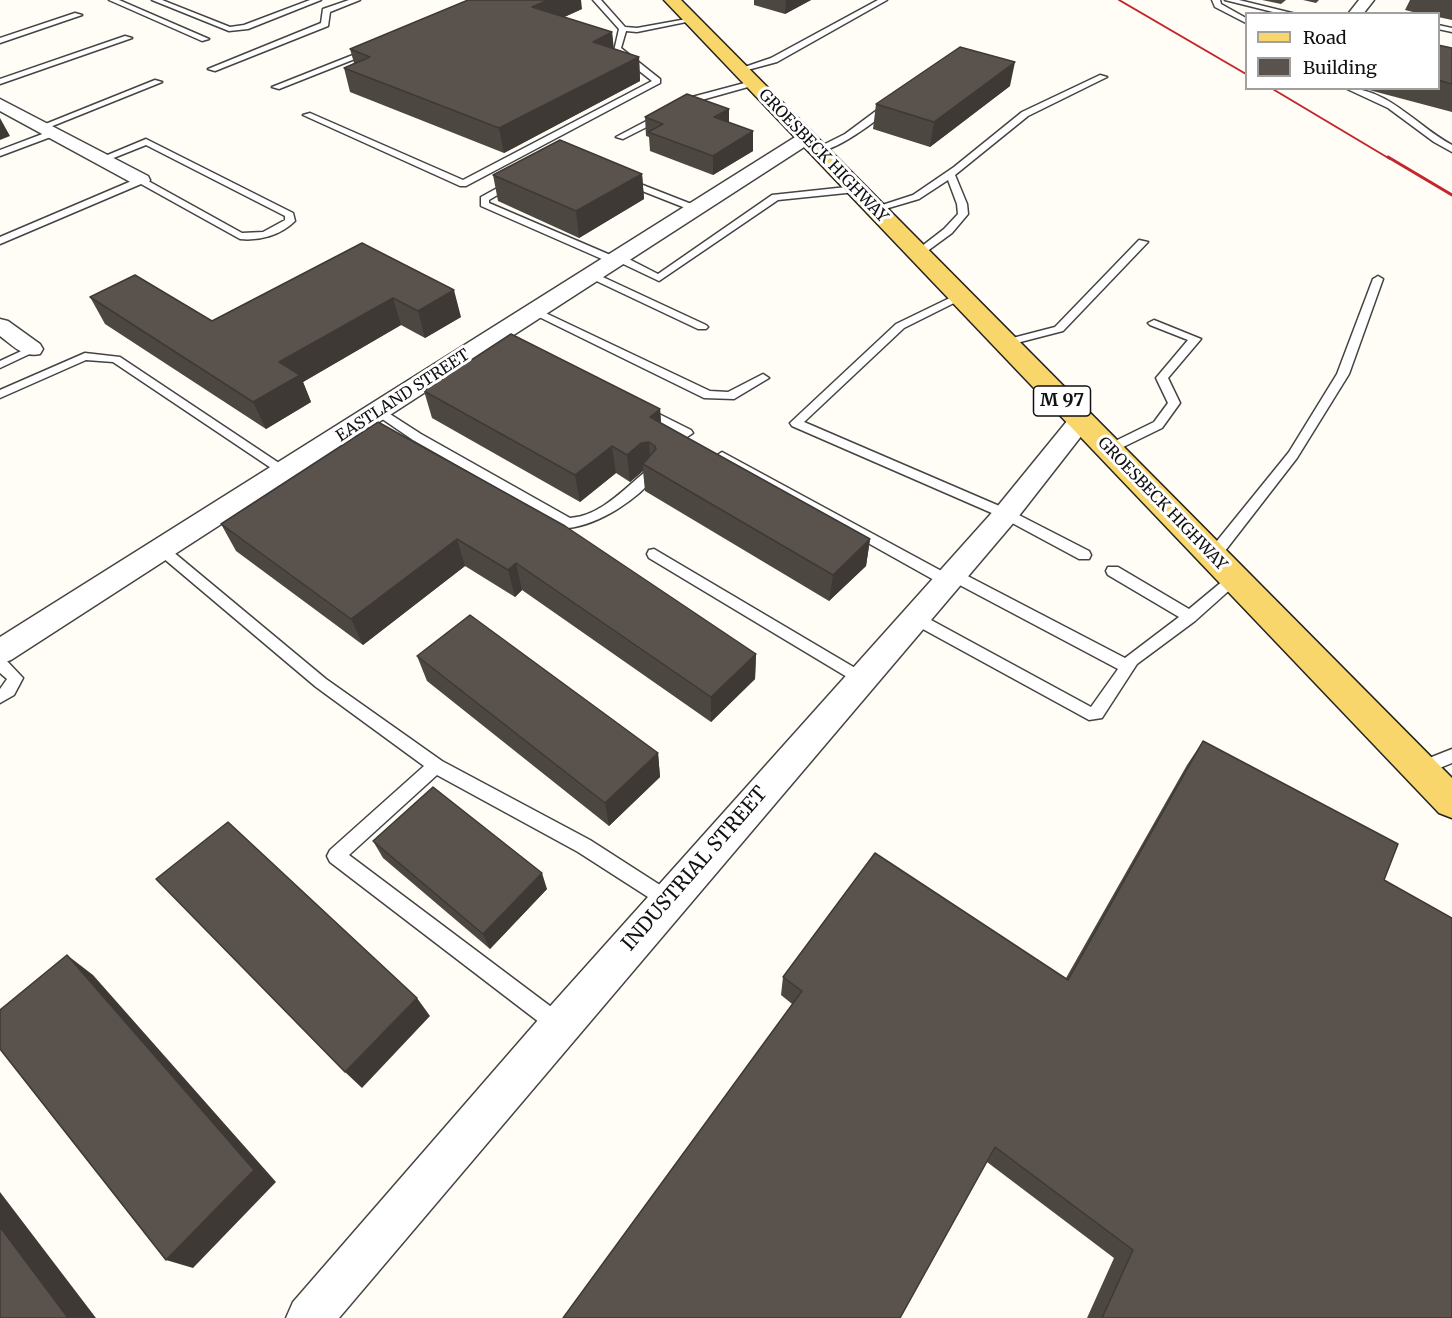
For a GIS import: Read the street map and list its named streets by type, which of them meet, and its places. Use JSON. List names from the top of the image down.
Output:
{
  "streets": {
    "main road": ["GROESBECK HIGHWAY", "M 97"],
    "street": ["EASTLAND STREET", "INDUSTRIAL STREET"]
  },
  "crossings": [
    ["GROESBECK HIGHWAY", "EASTLAND STREET"],
    ["GROESBECK HIGHWAY", "INDUSTRIAL STREET"]
  ],
  "legend": ["Road", "Building"]
}
